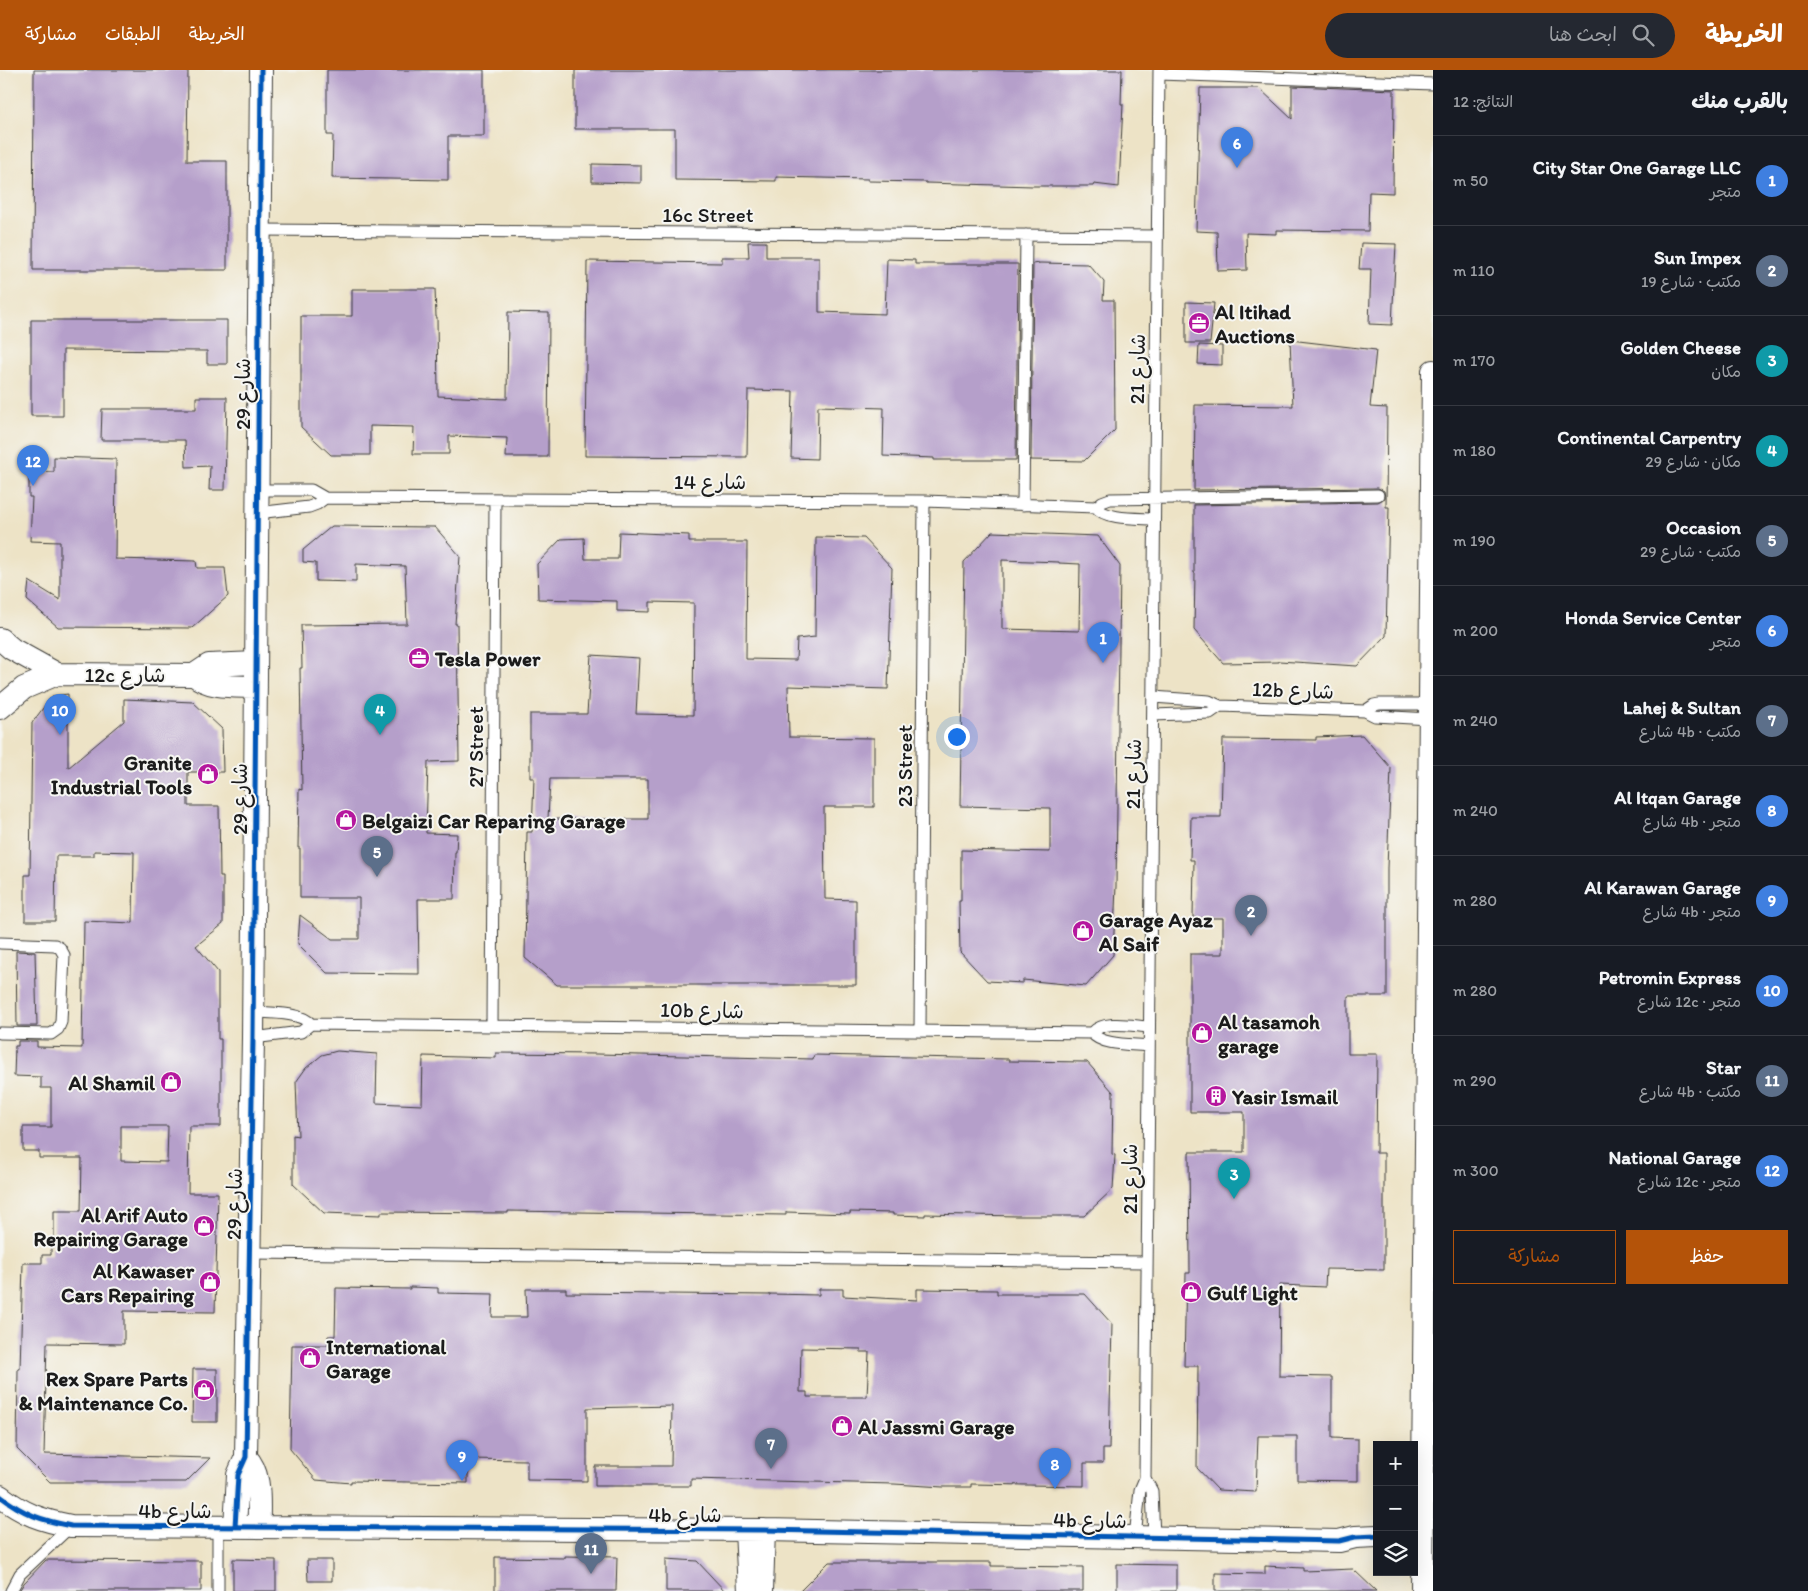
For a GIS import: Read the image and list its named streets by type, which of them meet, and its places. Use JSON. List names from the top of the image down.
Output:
{
  "streets": {
    "street": ["شارع 29", "12c شارع", "4b شارع"],
    "lane": [
      "16c Street",
      "شارع 21",
      "شارع 14",
      "12b شارع",
      "27 Street",
      "23 Street",
      "10b شارع"
    ]
  },
  "crossings": [
    ["16c Street", "شارع 21"],
    ["16c Street", "شارع 29"],
    ["شارع 21", "شارع 14"],
    ["شارع 21", "12b شارع"],
    ["شارع 21", "10b شارع"],
    ["شارع 21", "4b شارع"],
    ["شارع 29", "شارع 14"],
    ["شارع 29", "12c شارع"],
    ["شارع 29", "10b شارع"],
    ["شارع 29", "4b شارع"],
    ["شارع 14", "27 Street"],
    ["شارع 14", "23 Street"],
    ["27 Street", "10b شارع"],
    ["23 Street", "10b شارع"]
  ],
  "places": {
    "office": ["Al Itihad Auctions", "Tesla Power"],
    "shop": [
      "Granite Industrial Tools",
      "Belgaizi Car Reparing Garage",
      "Garage Ayaz Al Saif",
      "Al tasamoh garage",
      "Al Shamil",
      "Al Arif Auto Repairing Garage",
      "Al Kawaser Cars Repairing",
      "Gulf Light",
      "International Garage",
      "Rex Spare Parts & Maintenance Co.",
      "Al Jassmi Garage"
    ],
    "building": ["Yasir Ismail"]
  },
  "page": {
    "header": "الخريطة",
    "search": "ابحث هنا",
    "nav": ["الخريطة", "الطبقات", "مشاركة"],
    "heading": ["بالقرب منك", "النتائج: 12"],
    "pins": [
      "6",
      "12",
      "1",
      "4",
      "10",
      "5",
      "2",
      "3",
      "7",
      "9",
      "8",
      "11"
    ],
    "list": [
      {
        "mark": "1",
        "name": "City Star One Garage LLC",
        "note": "متجر",
        "value": "50 m"
      },
      {
        "mark": "2",
        "name": "Sun Impex",
        "note": "مكتب · شارع 19",
        "value": "110 m"
      },
      {
        "mark": "3",
        "name": "Golden Cheese",
        "note": "مكان",
        "value": "170 m"
      },
      {
        "mark": "4",
        "name": "Continental Carpentry",
        "note": "مكان · شارع 29",
        "value": "180 m"
      },
      {
        "mark": "5",
        "name": "Occasion",
        "note": "مكتب · شارع 29",
        "value": "190 m"
      },
      {
        "mark": "6",
        "name": "Honda Service Center",
        "note": "متجر",
        "value": "200 m"
      },
      {
        "mark": "7",
        "name": "Lahej & Sultan",
        "note": "مكتب · 4b شارع",
        "value": "240 m"
      },
      {
        "mark": "8",
        "name": "Al Itqan Garage",
        "note": "متجر · 4b شارع",
        "value": "240 m"
      },
      {
        "mark": "9",
        "name": "Al Karawan Garage",
        "note": "متجر · 4b شارع",
        "value": "280 m"
      },
      {
        "mark": "10",
        "name": "Petromin Express",
        "note": "متجر · 12c شارع",
        "value": "280 m"
      },
      {
        "mark": "11",
        "name": "Star",
        "note": "مكتب · 4b شارع",
        "value": "290 m"
      },
      {
        "mark": "12",
        "name": "National Garage",
        "note": "متجر · 12c شارع",
        "value": "300 m"
      }
    ],
    "buttons": ["حفظ", "مشاركة"],
    "map_buttons": ["+", "−"]
  }
}
